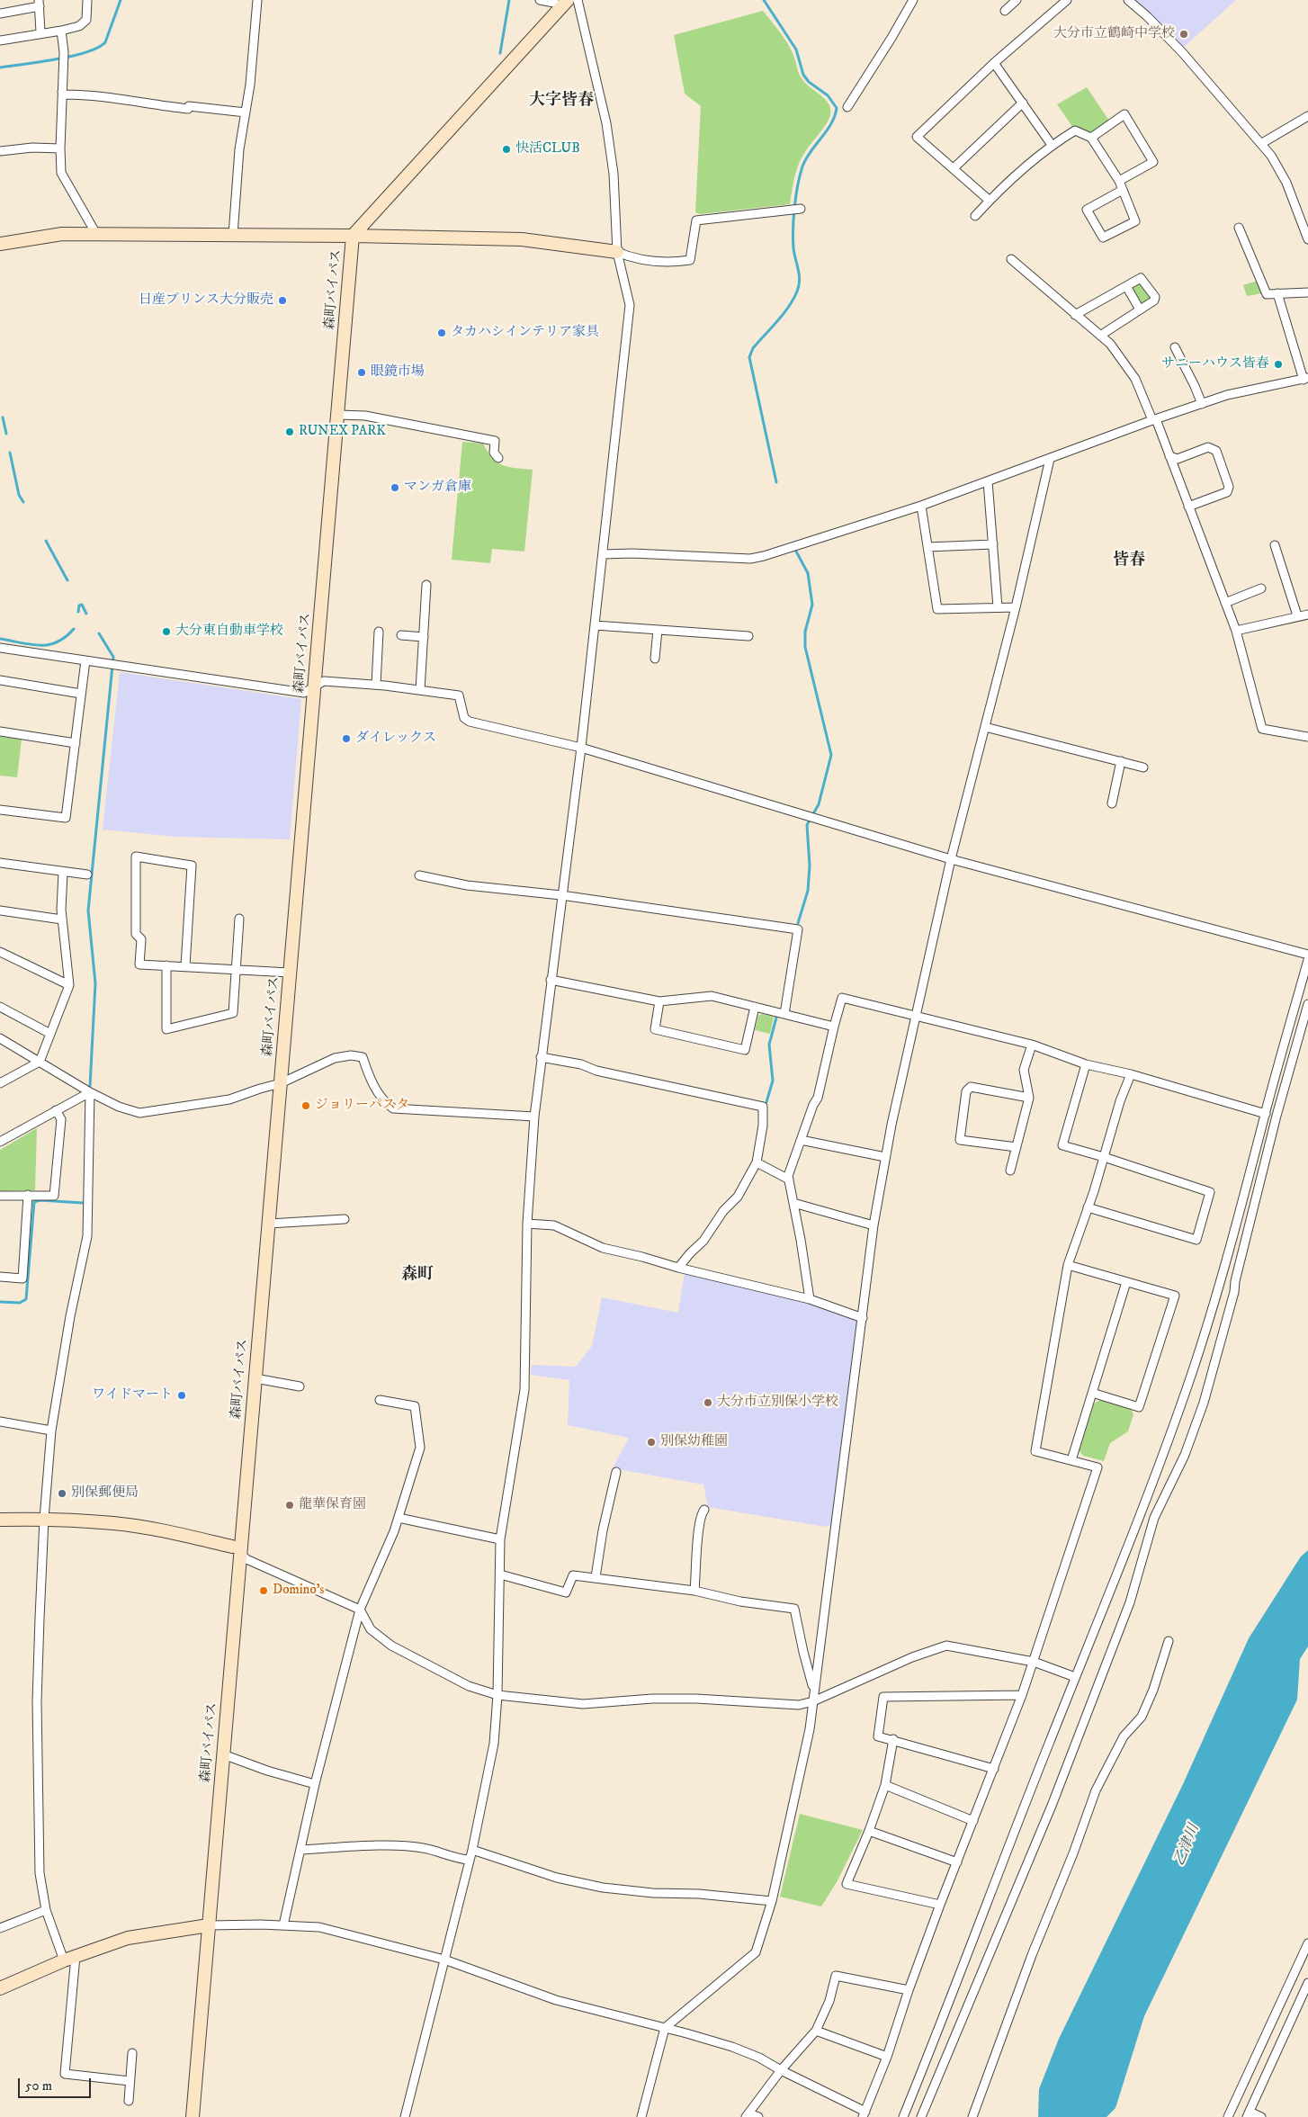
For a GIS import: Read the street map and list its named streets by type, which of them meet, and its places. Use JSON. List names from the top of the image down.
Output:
{
  "streets": {
    "main road": ["森町バイパス"]
  },
  "districts": ["大字皆春", "皆春", "森町"],
  "water": ["乙津川"],
  "places": [
    "大分市立鶴崎中学校",
    "快活CLUB",
    "日産プリンス大分販売",
    "タカハシインテリア家具",
    "サニーハウス皆春",
    "眼鏡市場",
    "RUNEX PARK",
    "マンガ倉庫",
    "大分東自動車学校",
    "ダイレックス",
    "ジョリーパスタ",
    "ワイドマート",
    "大分市立別保小学校",
    "別保幼稚園",
    "別保郵便局",
    "龍華保育園",
    "Domino's"
  ],
  "scale_bar": "50 m"
}
